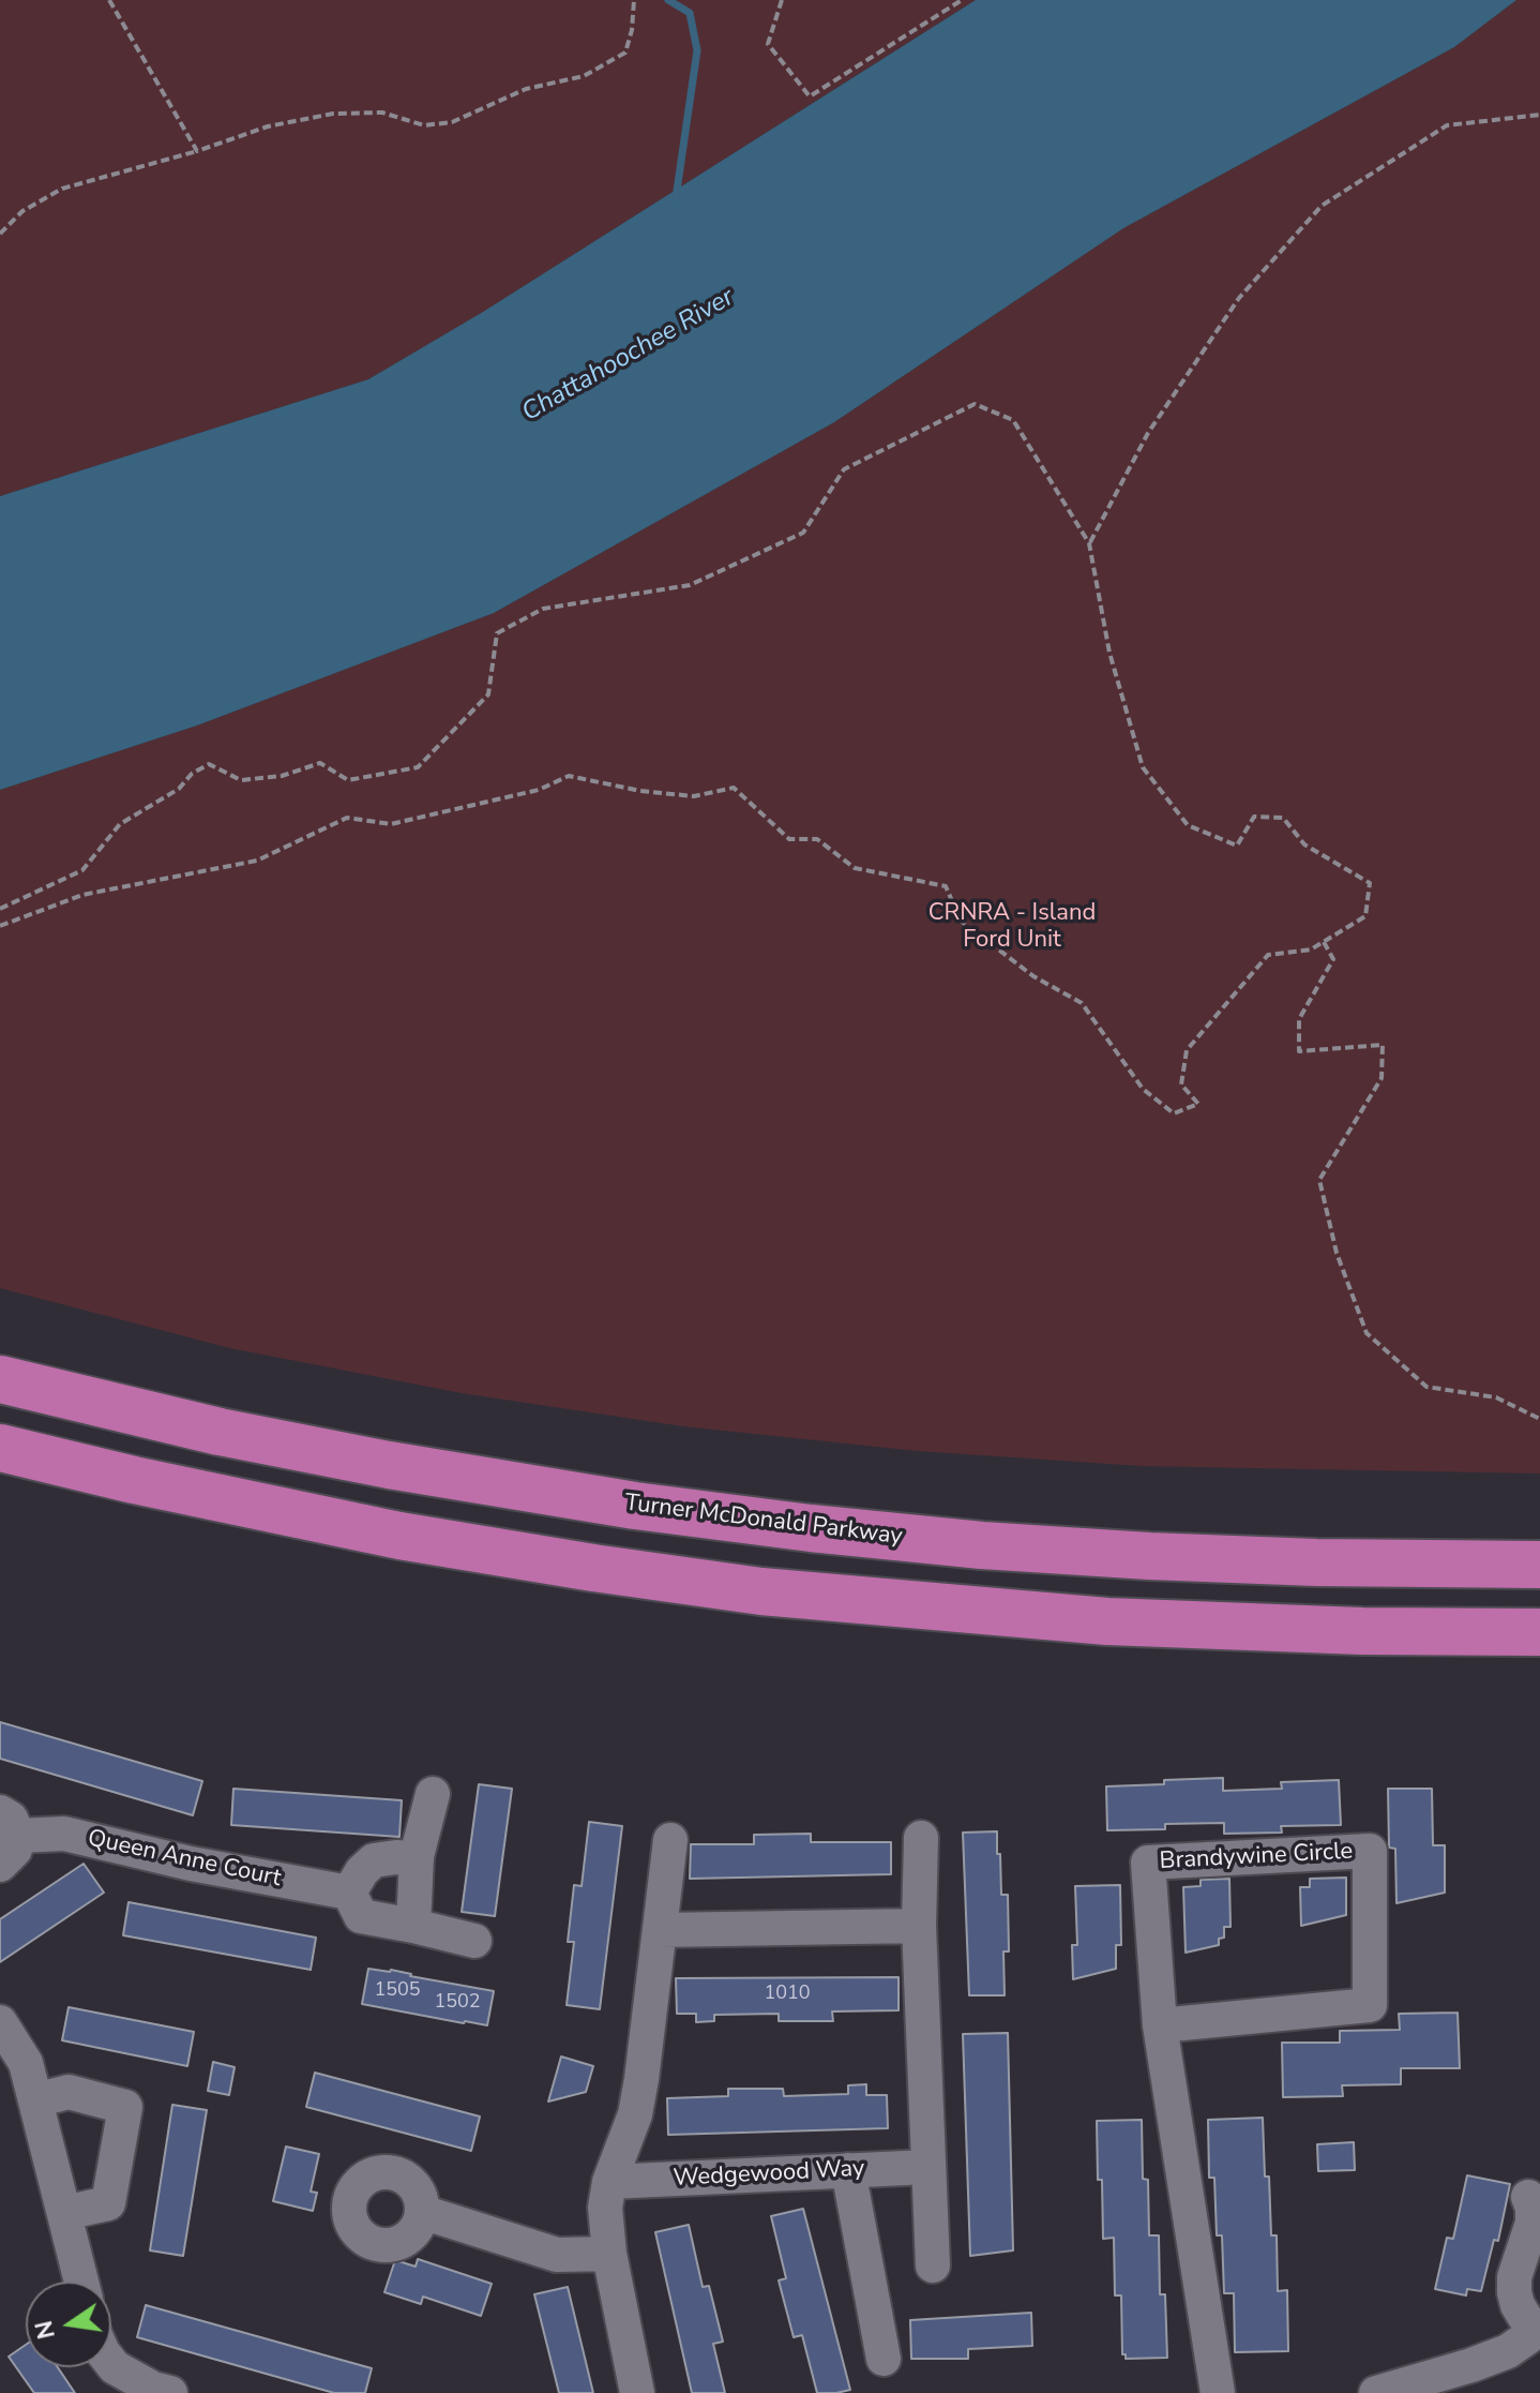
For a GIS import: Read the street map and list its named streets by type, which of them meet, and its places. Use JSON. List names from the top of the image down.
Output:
{
  "streets": {
    "highway": ["Turner McDonald Parkway"],
    "street": ["Brandywine Circle", "Queen Anne Court", "Wedgewood Way"]
  },
  "water": ["Chattahoochee River"],
  "parks": ["CRNRA - Island Ford Unit"],
  "house_numbers": ["1505", "1010", "1502"],
  "north": "left"
}
